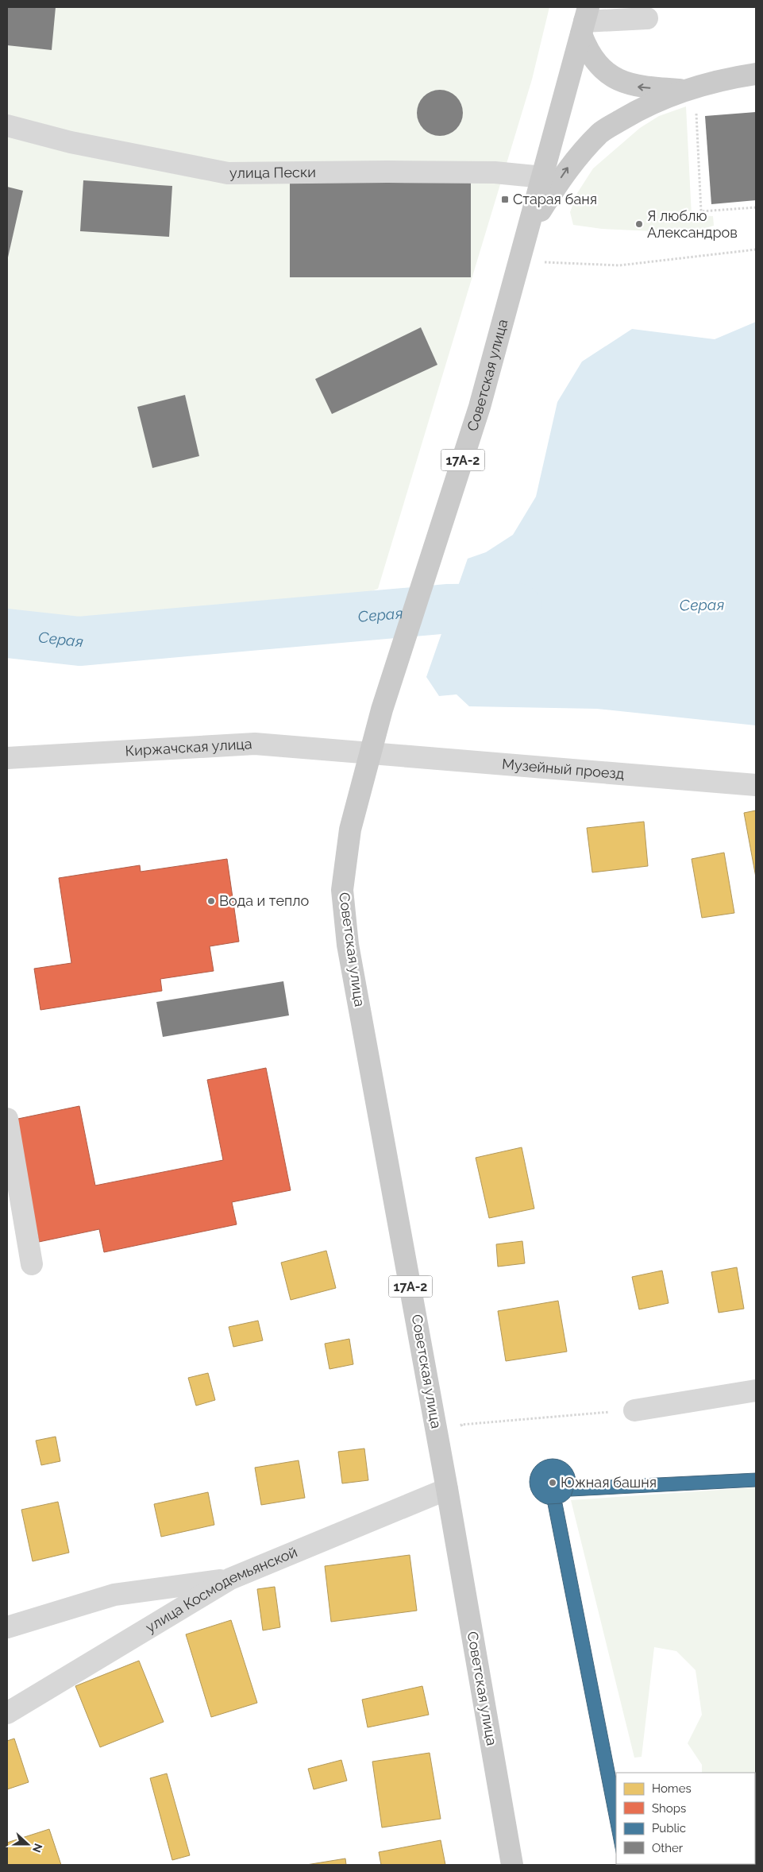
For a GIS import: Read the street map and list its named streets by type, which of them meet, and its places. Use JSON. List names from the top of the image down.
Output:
{
  "streets": {
    "main road": ["Советская улица", "17А-2"],
    "street": [
      "улица Пески",
      "Киржачская улица",
      "Музейный проезд",
      "улица Космодемьянской"
    ]
  },
  "crossings": [
    ["улица Пески", "Советская улица"],
    ["Советская улица", "Киржачская улица"],
    ["Советская улица", "Музейный проезд"],
    ["Советская улица", "улица Космодемьянской"],
    ["Киржачская улица", "Музейный проезд"]
  ],
  "water": ["Серая"],
  "places": {
    "transit": ["Старая баня"],
    "other": ["Я люблю Александров", "Вода и тепло", "Южная башня"]
  },
  "legend": [
    "Homes",
    "Shops",
    "Public",
    "Other"
  ],
  "north": "right"
}
